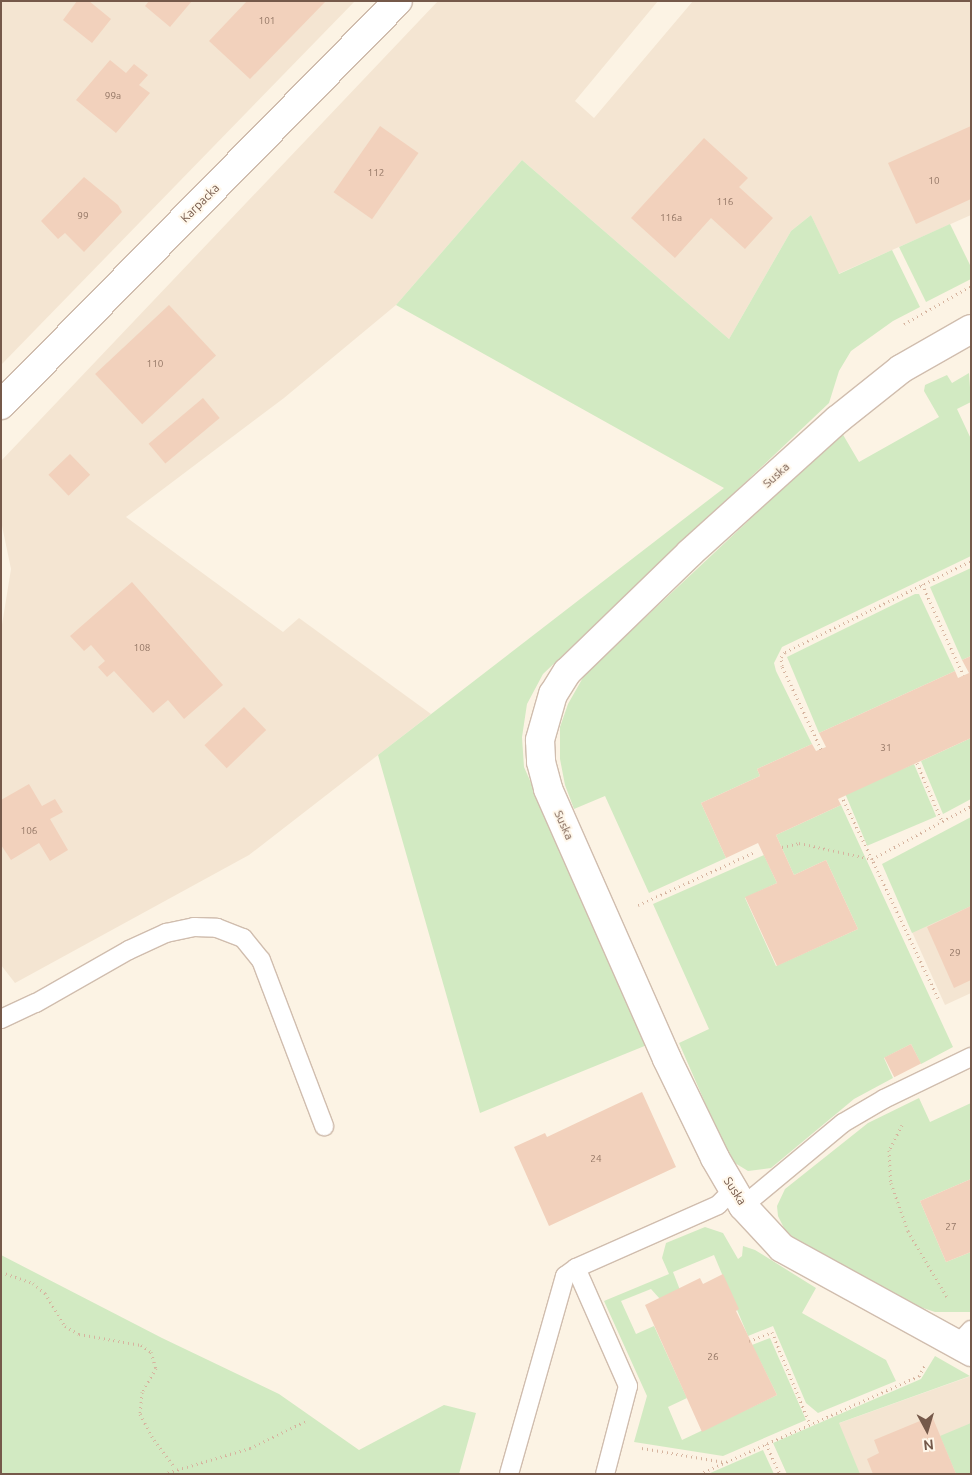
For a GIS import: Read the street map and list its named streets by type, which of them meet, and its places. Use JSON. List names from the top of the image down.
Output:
{
  "streets": {
    "street": ["Karpacka", "Suska"]
  },
  "house_numbers": [
    "101",
    "99a",
    "112",
    "10",
    "116",
    "99",
    "116a",
    "110",
    "108",
    "31",
    "106",
    "29",
    "24",
    "27",
    "26"
  ],
  "north": "bottom"
}
